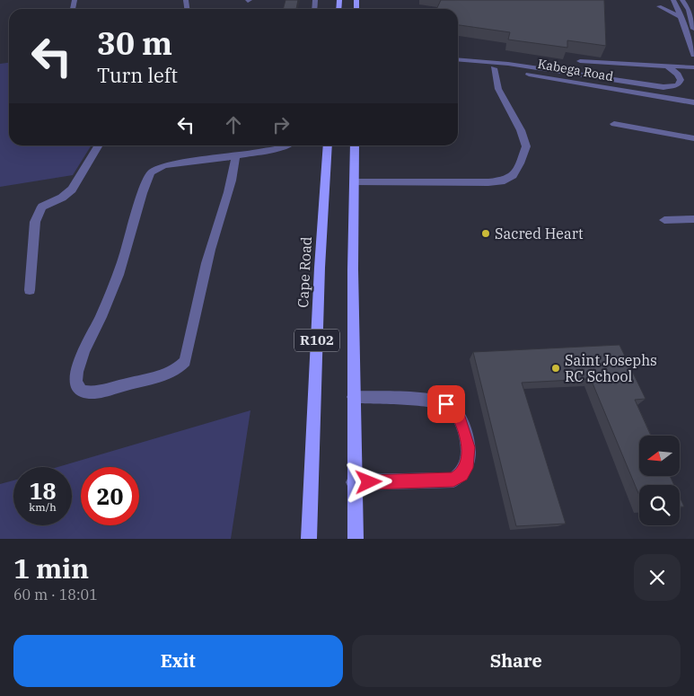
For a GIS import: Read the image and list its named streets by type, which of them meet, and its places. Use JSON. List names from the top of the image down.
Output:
{
  "streets": {
    "main road": ["Cape Road", "R102"],
    "street": ["Kabega Road"]
  },
  "places": ["Sacred Heart", "Saint Josephs RC School"],
  "north": "left",
  "page": {
    "turn": ["30 m", "Turn left"],
    "speed": "18 km/h",
    "limit": "20",
    "heading": ["1 min", "60 m · 18:01"],
    "buttons": ["Exit", "Share"]
  }
}
